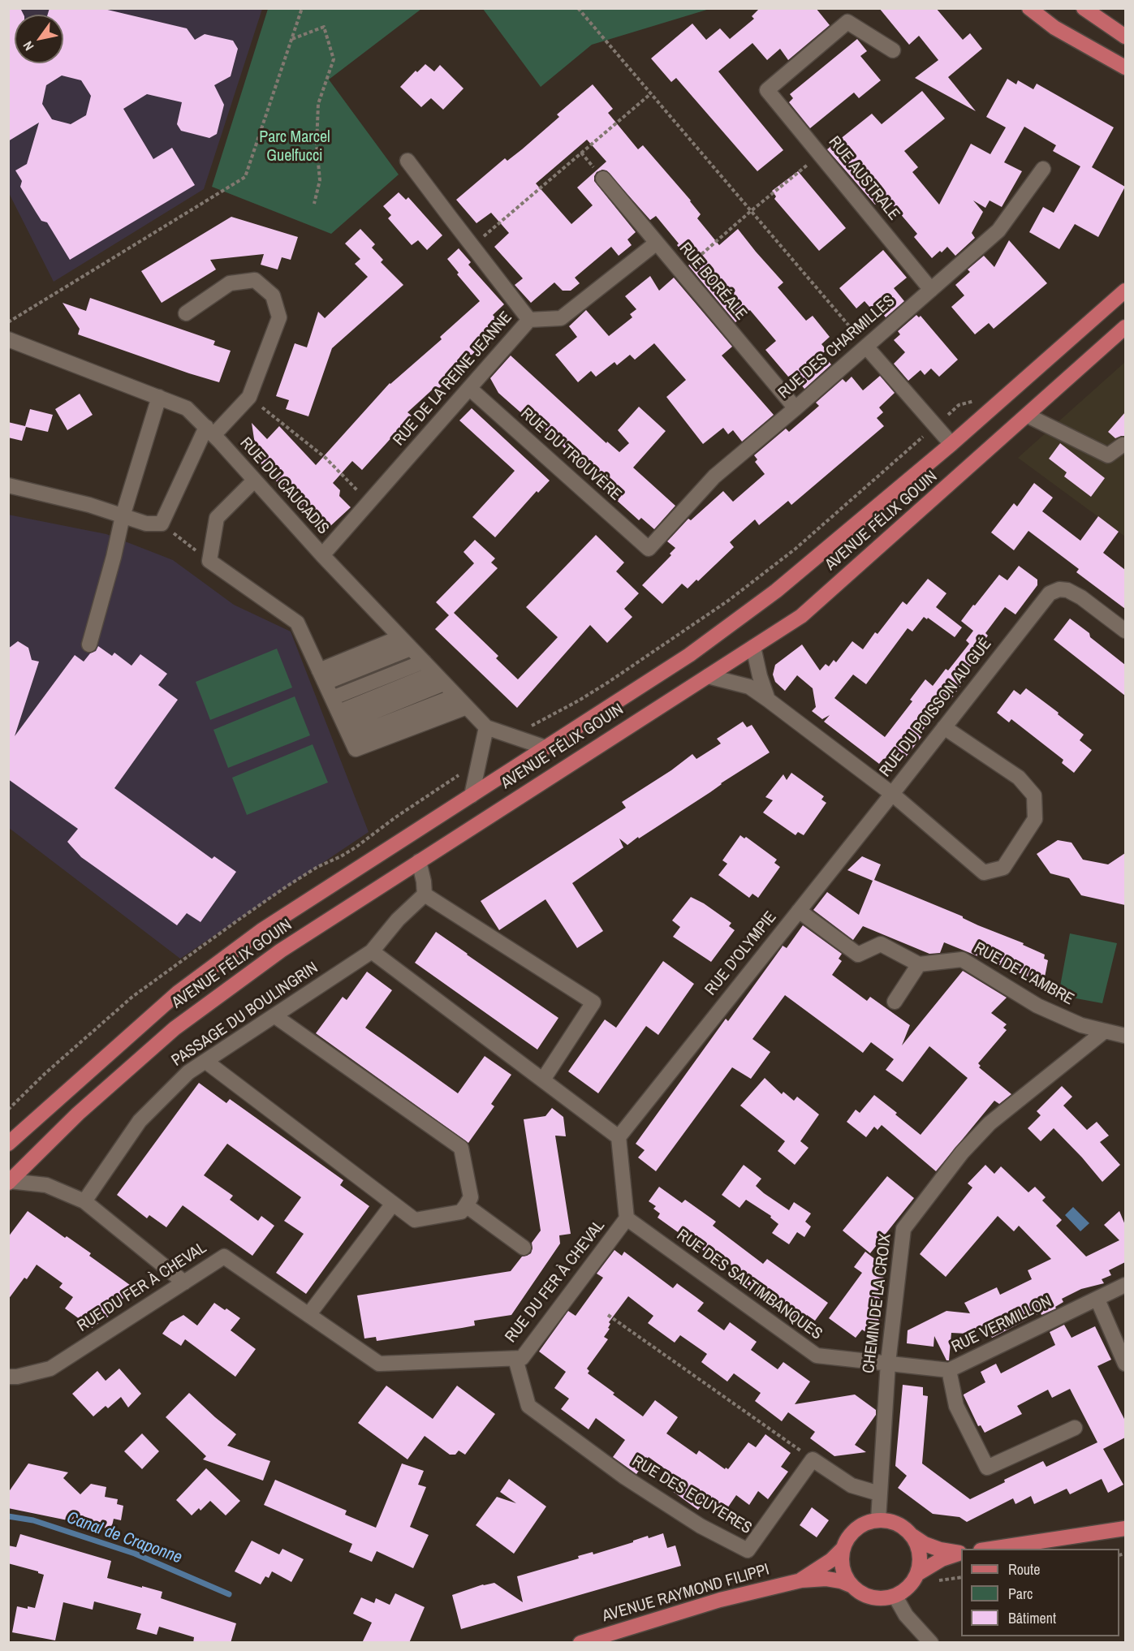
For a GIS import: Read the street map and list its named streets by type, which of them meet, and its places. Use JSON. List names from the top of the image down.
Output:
{
  "streets": {
    "main road": ["AVENUE FÉLIX GOUIN", "AVENUE RAYMOND FILIPPI"],
    "street": [
      "RUE AUSTRALE",
      "RUE BORÉALE",
      "RUE DES CHARMILLES",
      "RUE DE LA REINE JEANNE",
      "RUE DU TROUVÈRE",
      "RUE DU CAUCADIS",
      "RUE DU POISSON AU GUÉ",
      "RUE D'OLYMPIE",
      "RUE DE L'AMBRE",
      "PASSAGE DU BOULINGRIN",
      "RUE DU FER À CHEVAL",
      "RUE DES SALTIMBANQUES",
      "CHEMIN DE LA CROIX",
      "RUE VERMILLON",
      "RUE DES ECUYERES"
    ]
  },
  "crossings": [
    ["RUE AUSTRALE", "RUE DES CHARMILLES"],
    ["RUE BORÉALE", "RUE DES CHARMILLES"],
    ["RUE BORÉALE", "RUE DE LA REINE JEANNE"],
    ["RUE DES CHARMILLES", "RUE DU TROUVÈRE"],
    ["RUE DE LA REINE JEANNE", "RUE DU TROUVÈRE"],
    ["RUE DE LA REINE JEANNE", "RUE DU CAUCADIS"],
    ["RUE DU CAUCADIS", "AVENUE FÉLIX GOUIN"],
    ["AVENUE FÉLIX GOUIN", "RUE DU POISSON AU GUÉ"],
    ["RUE DU POISSON AU GUÉ", "RUE D'OLYMPIE"],
    ["RUE D'OLYMPIE", "RUE DU FER À CHEVAL"],
    ["RUE DE L'AMBRE", "CHEMIN DE LA CROIX"],
    ["RUE DU FER À CHEVAL", "RUE DES SALTIMBANQUES"],
    ["RUE DU FER À CHEVAL", "RUE DES ECUYERES"],
    ["RUE DES SALTIMBANQUES", "CHEMIN DE LA CROIX"],
    ["RUE DES SALTIMBANQUES", "RUE VERMILLON"],
    ["CHEMIN DE LA CROIX", "RUE VERMILLON"],
    ["CHEMIN DE LA CROIX", "AVENUE RAYMOND FILIPPI"]
  ],
  "water": ["Canal de Craponne"],
  "parks": ["Parc Marcel Guelfucci"],
  "legend": ["Route", "Parc", "Bâtiment"],
  "north": "bottom left"
}
